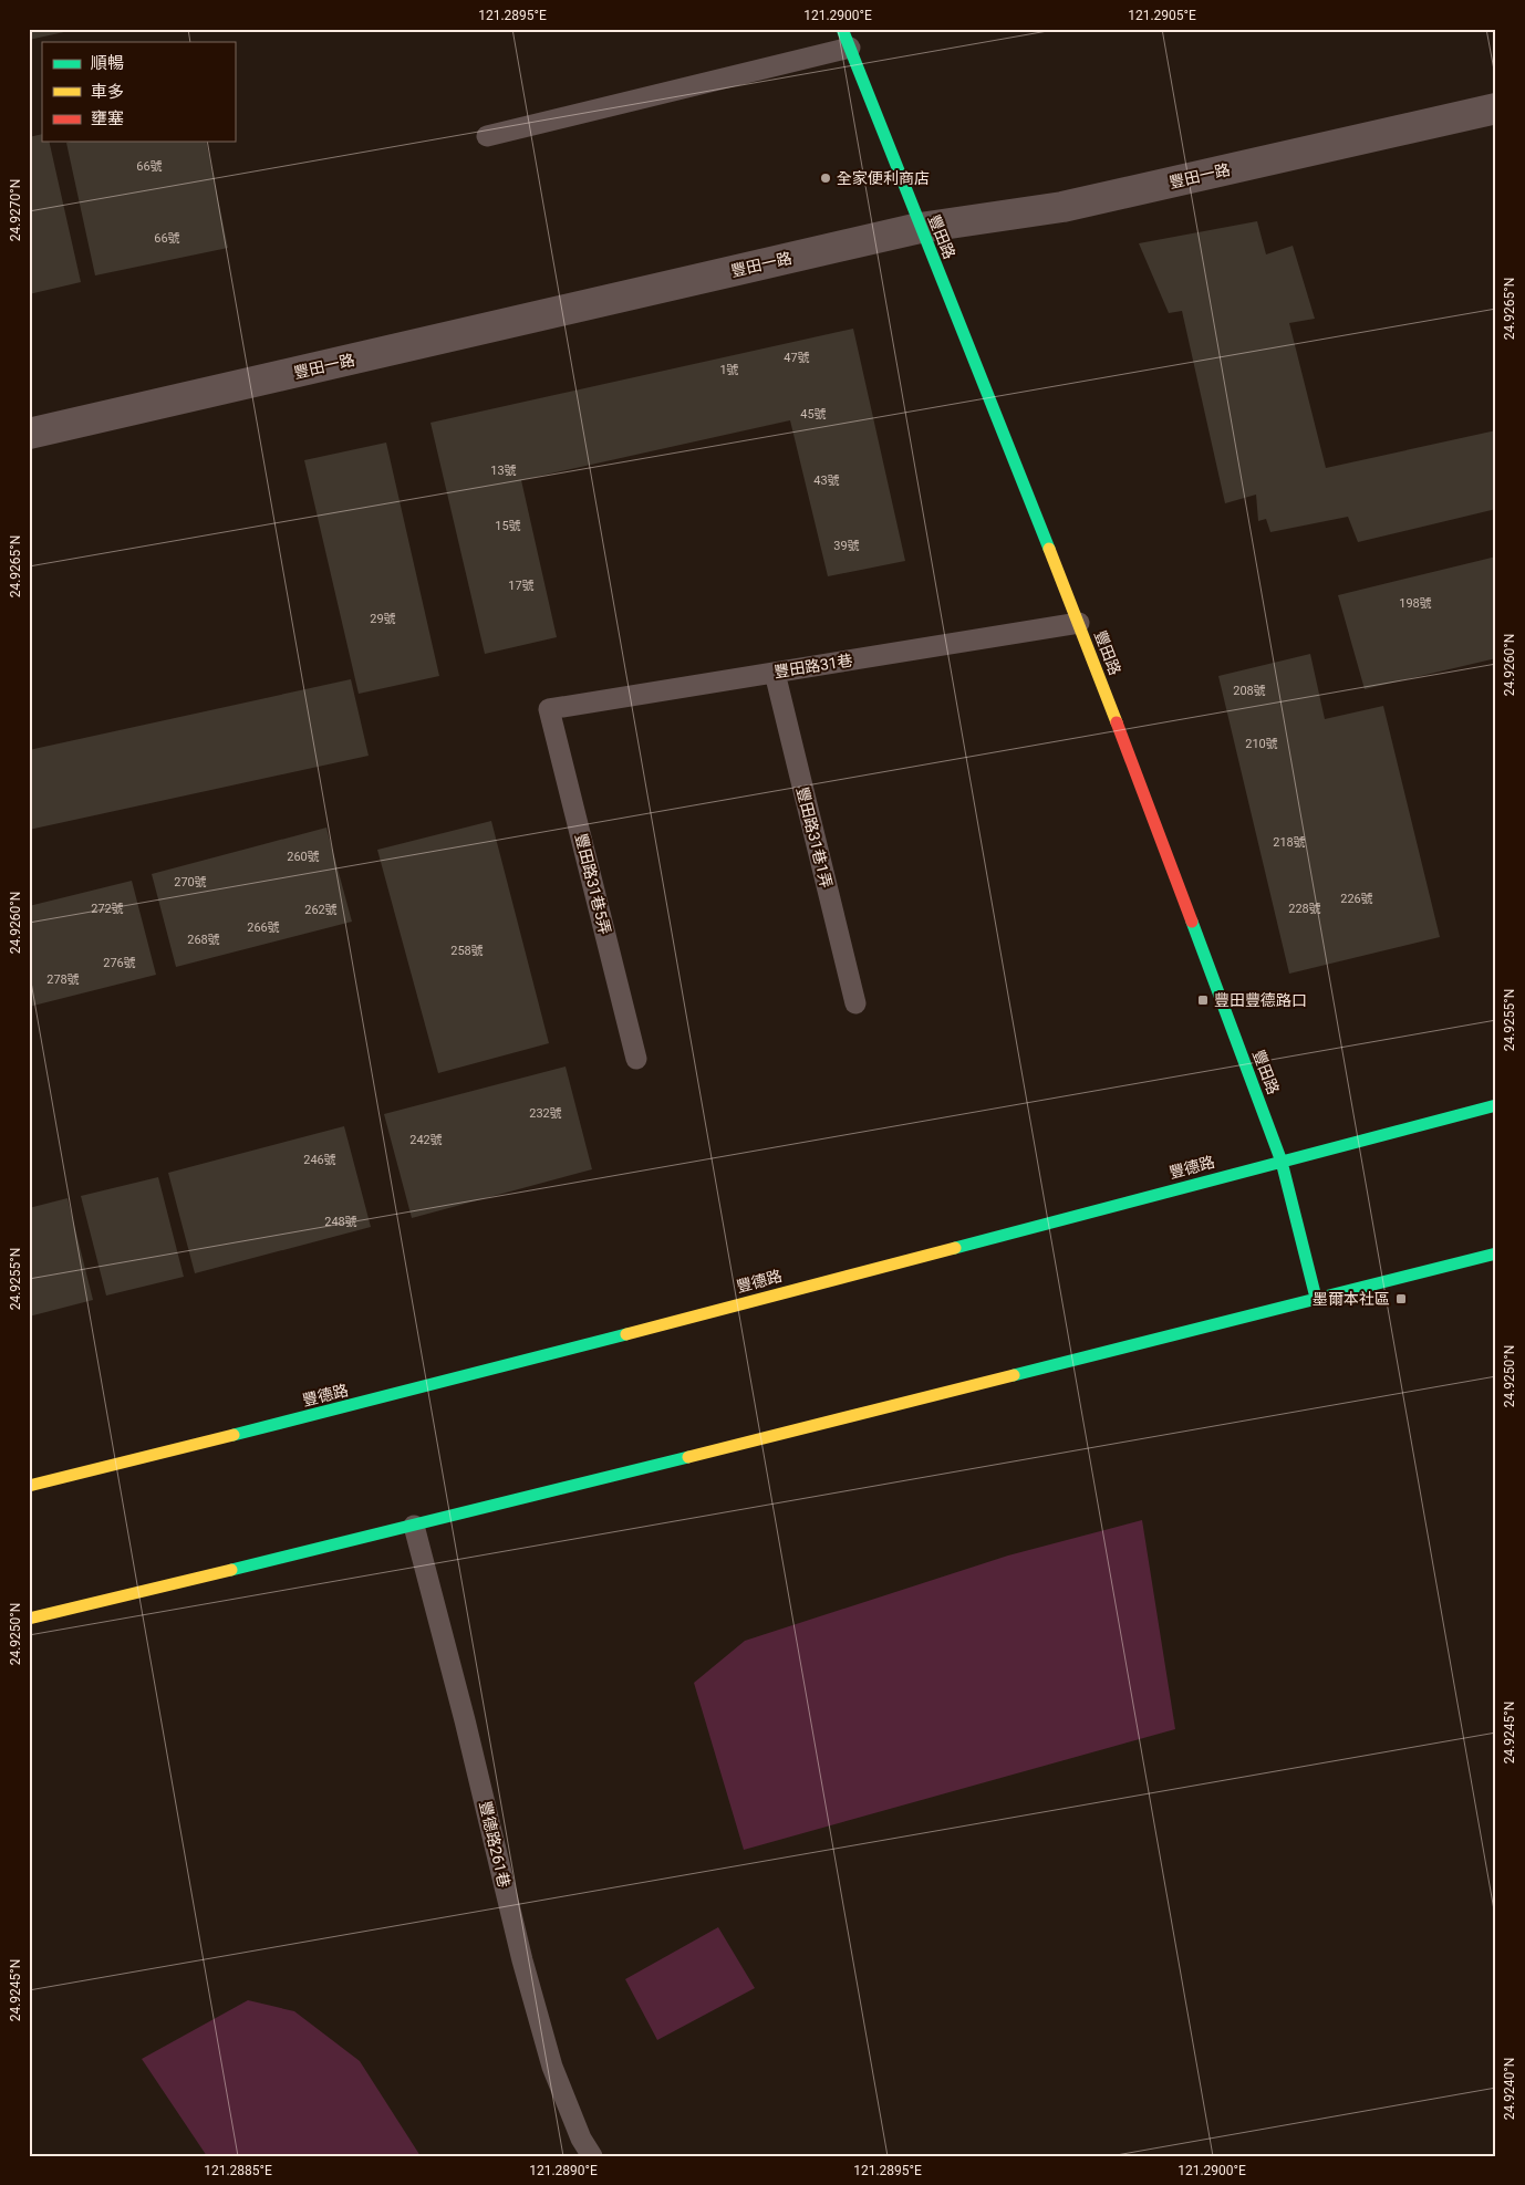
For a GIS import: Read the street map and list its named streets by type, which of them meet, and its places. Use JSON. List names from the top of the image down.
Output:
{
  "streets": {
    "main road": ["豐田路", "豐德路"],
    "street": ["豐田一路"],
    "lane": [
      "豐田路31巷",
      "豐田路31巷1弄",
      "豐田路31巷5弄",
      "豐德路261巷"
    ]
  },
  "crossings": [
    ["豐田一路", "豐田路"],
    ["豐田路", "豐田路31巷"],
    ["豐田路", "豐德路"],
    ["豐田路31巷", "豐田路31巷1弄"],
    ["豐田路31巷", "豐田路31巷5弄"]
  ],
  "places": {
    "other": ["全家便利商店"],
    "transit": ["豐田豐德路口", "墨爾本社區"]
  },
  "house_numbers": [
    "66號",
    "66號",
    "47號",
    "1號",
    "45號",
    "13號",
    "43號",
    "15號",
    "39號",
    "17號",
    "198號",
    "29號",
    "208號",
    "210號",
    "218號",
    "260號",
    "270號",
    "226號",
    "272號",
    "228號",
    "262號",
    "266號",
    "268號",
    "258號",
    "276號",
    "278號",
    "232號",
    "242號",
    "246號",
    "248號"
  ],
  "legend": ["順暢", "車多", "壅塞"],
  "coordinates": [
    "121.2895°E",
    "121.2900°E",
    "121.2905°E",
    "24.9270°N",
    "24.9265°N",
    "24.9260°N",
    "24.9255°N",
    "24.9250°N",
    "24.9245°N",
    "24.9240°N",
    "121.2885°E",
    "121.2890°E"
  ]
}
